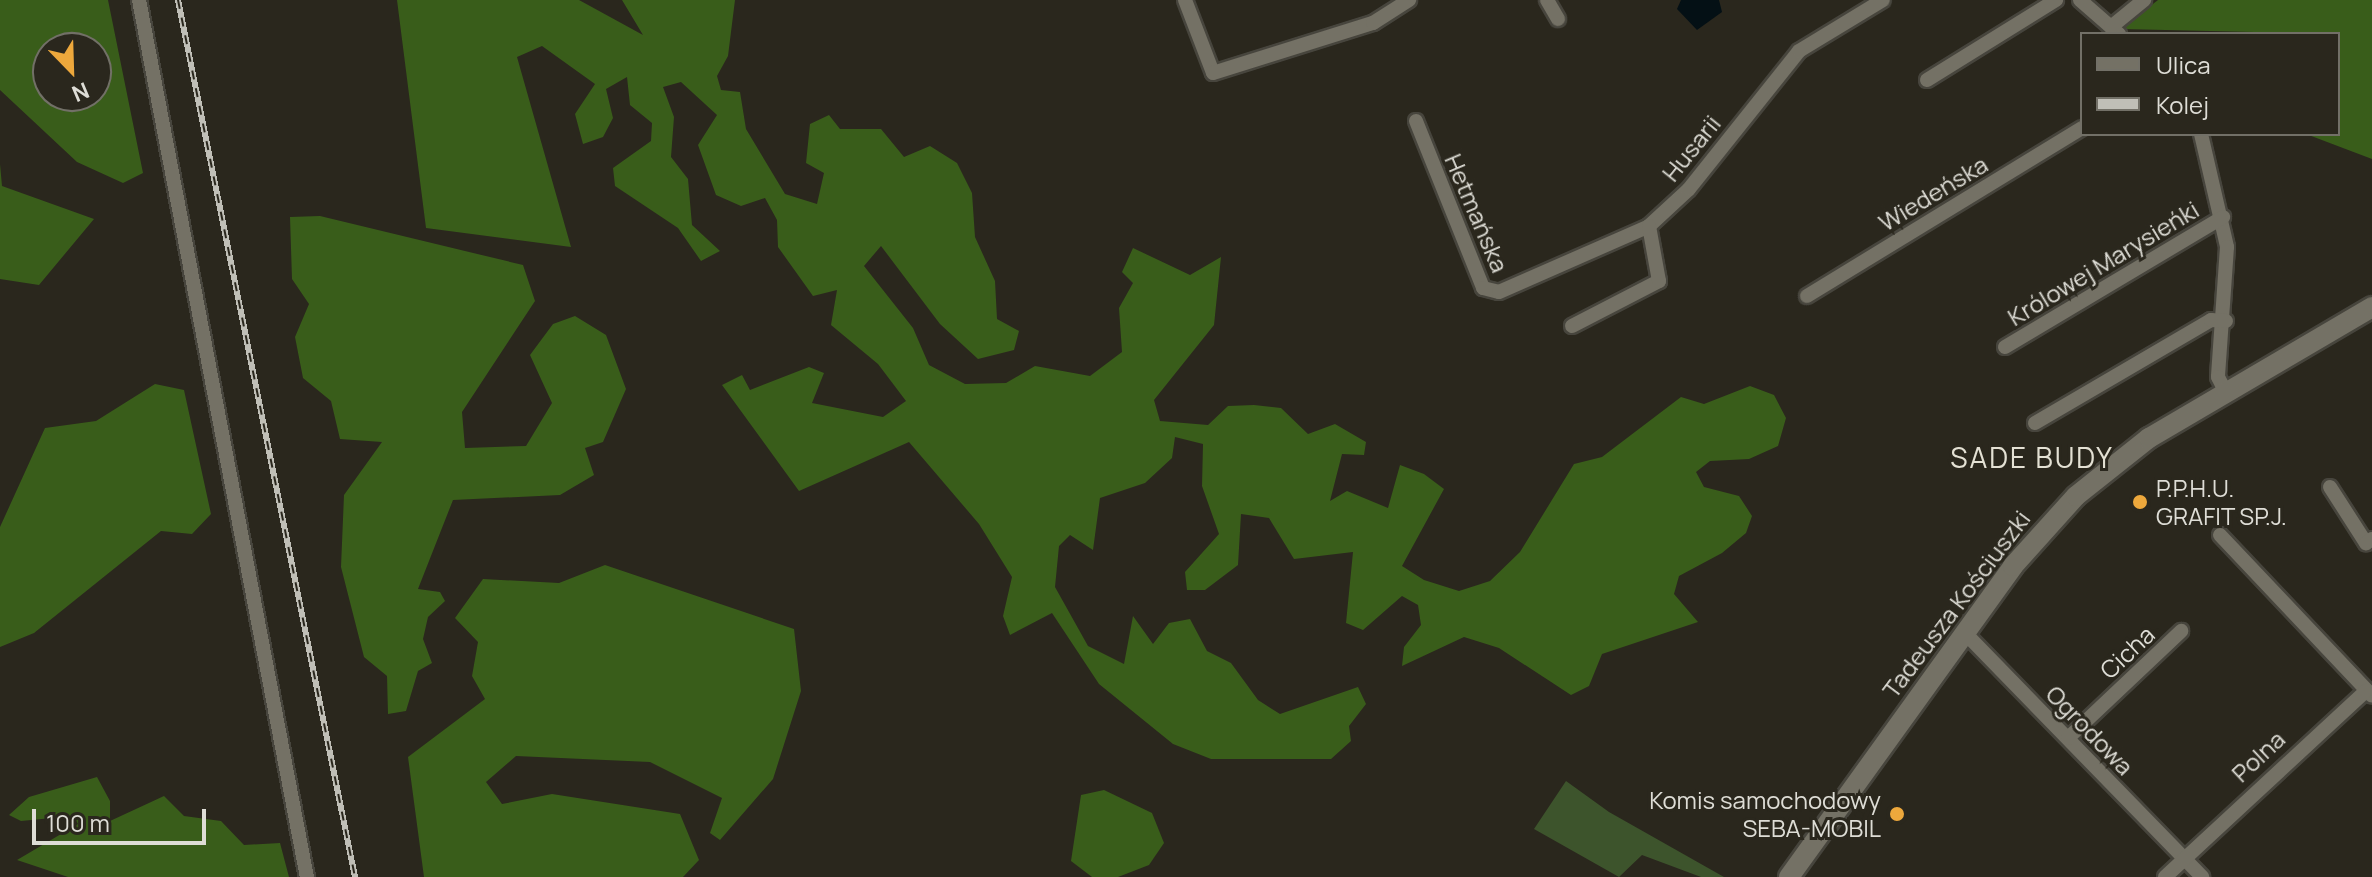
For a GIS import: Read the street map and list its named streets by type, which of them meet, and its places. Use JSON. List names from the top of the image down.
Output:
{
  "streets": {
    "main road": ["Tadeusza Kościuszki"],
    "street": [
      "Husarii",
      "Wiedeńska",
      "Hetmańska",
      "Królowej Marysieńki",
      "Cicha",
      "Ogrodowa",
      "Polna"
    ]
  },
  "crossings": [
    ["Husarii", "Hetmańska"],
    ["Królowej Marysieńki", "Tadeusza Kościuszki"],
    ["Tadeusza Kościuszki", "Ogrodowa"],
    ["Cicha", "Ogrodowa"],
    ["Ogrodowa", "Polna"]
  ],
  "districts": ["SADE BUDY"],
  "places": ["P.P.H.U. GRAFIT SP.J.", "Komis samochodowy SEBA-MOBIL"],
  "legend": ["Ulica", "Kolej"],
  "scale_bar": "100 m",
  "north": "bottom right"
}
